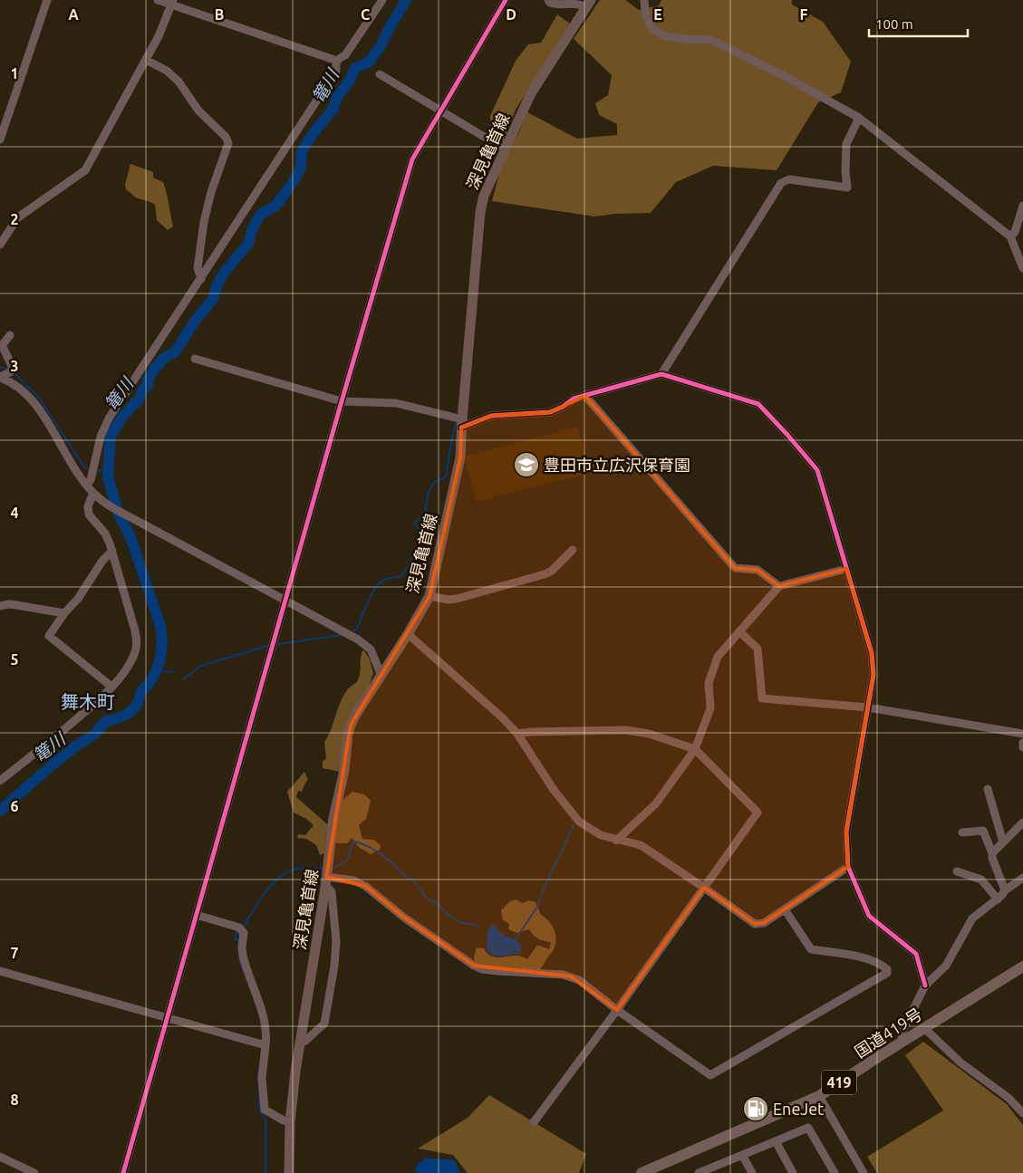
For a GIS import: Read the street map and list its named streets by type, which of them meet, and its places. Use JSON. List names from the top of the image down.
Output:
{
  "streets": {
    "highway": ["国道419号", "419"],
    "main road": ["深見亀首線"]
  },
  "districts": ["舞木町"],
  "water": ["篭川"],
  "places": {
    "school or university": ["豊田市立広沢保育園"],
    "fuel station": ["EneJet"]
  },
  "scale_bar": "100 m",
  "grid": {
    "columns": [
      "A",
      "B",
      "C",
      "D",
      "E",
      "F"
    ],
    "rows": [
      "1",
      "2",
      "3",
      "4",
      "5",
      "6",
      "7",
      "8"
    ]
  }
}
